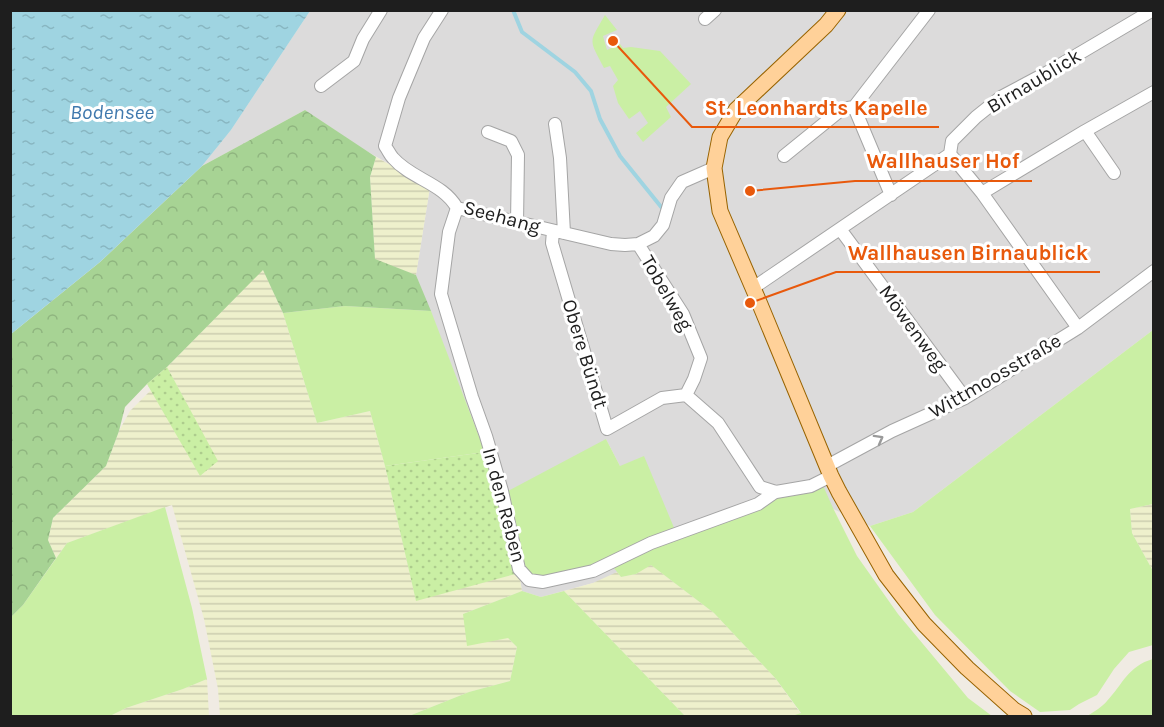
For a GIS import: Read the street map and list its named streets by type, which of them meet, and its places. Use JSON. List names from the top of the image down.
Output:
{
  "streets": {
    "street": [
      "Birnaublick",
      "Seehang",
      "Tobelweg",
      "Möwenweg",
      "Obere Bündt",
      "Wittmoosstraße",
      "In den Reben"
    ]
  },
  "crossings": [
    ["Birnaublick", "Möwenweg"],
    ["Seehang", "Tobelweg"],
    ["Seehang", "Obere Bündt"],
    ["Seehang", "In den Reben"],
    ["Tobelweg", "Obere Bündt"],
    ["Möwenweg", "Wittmoosstraße"]
  ],
  "one_way": ["Wittmoosstraße"],
  "water": ["Bodensee"],
  "places": ["St. Leonhardts Kapelle", "Wallhauser Hof", "Wallhausen Birnaublick"]
}
